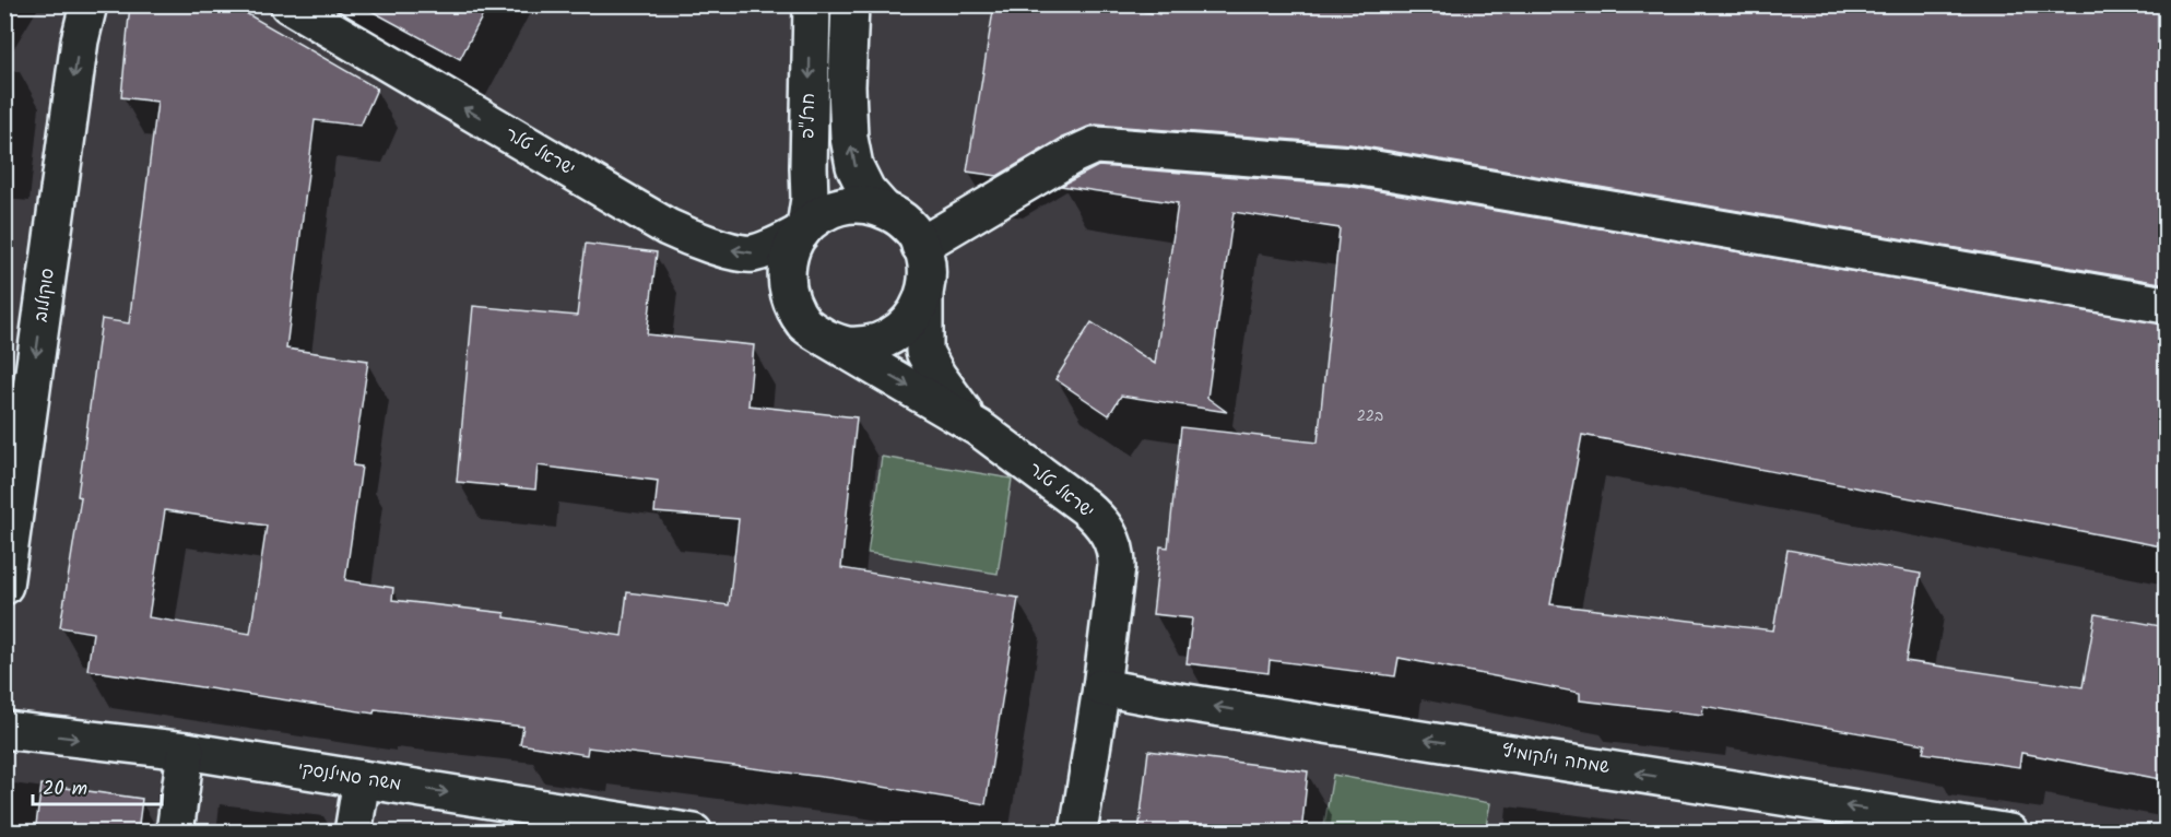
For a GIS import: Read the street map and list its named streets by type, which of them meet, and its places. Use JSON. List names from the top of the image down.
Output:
{
  "streets": {
    "street": [
      "חרל\"פ",
      "ישראל טלר",
      "סוקולוב",
      "שמחה וילקומיץ",
      "משה סמילנסקי"
    ]
  },
  "crossings": [
    ["חרל\"פ", "ישראל טלר"],
    ["ישראל טלר", "שמחה וילקומיץ"]
  ],
  "one_way": ["סוקולוב", "שמחה וילקומיץ", "משה סמילנסקי"],
  "house_numbers": ["22ב"],
  "scale_bar": "20 m"
}
